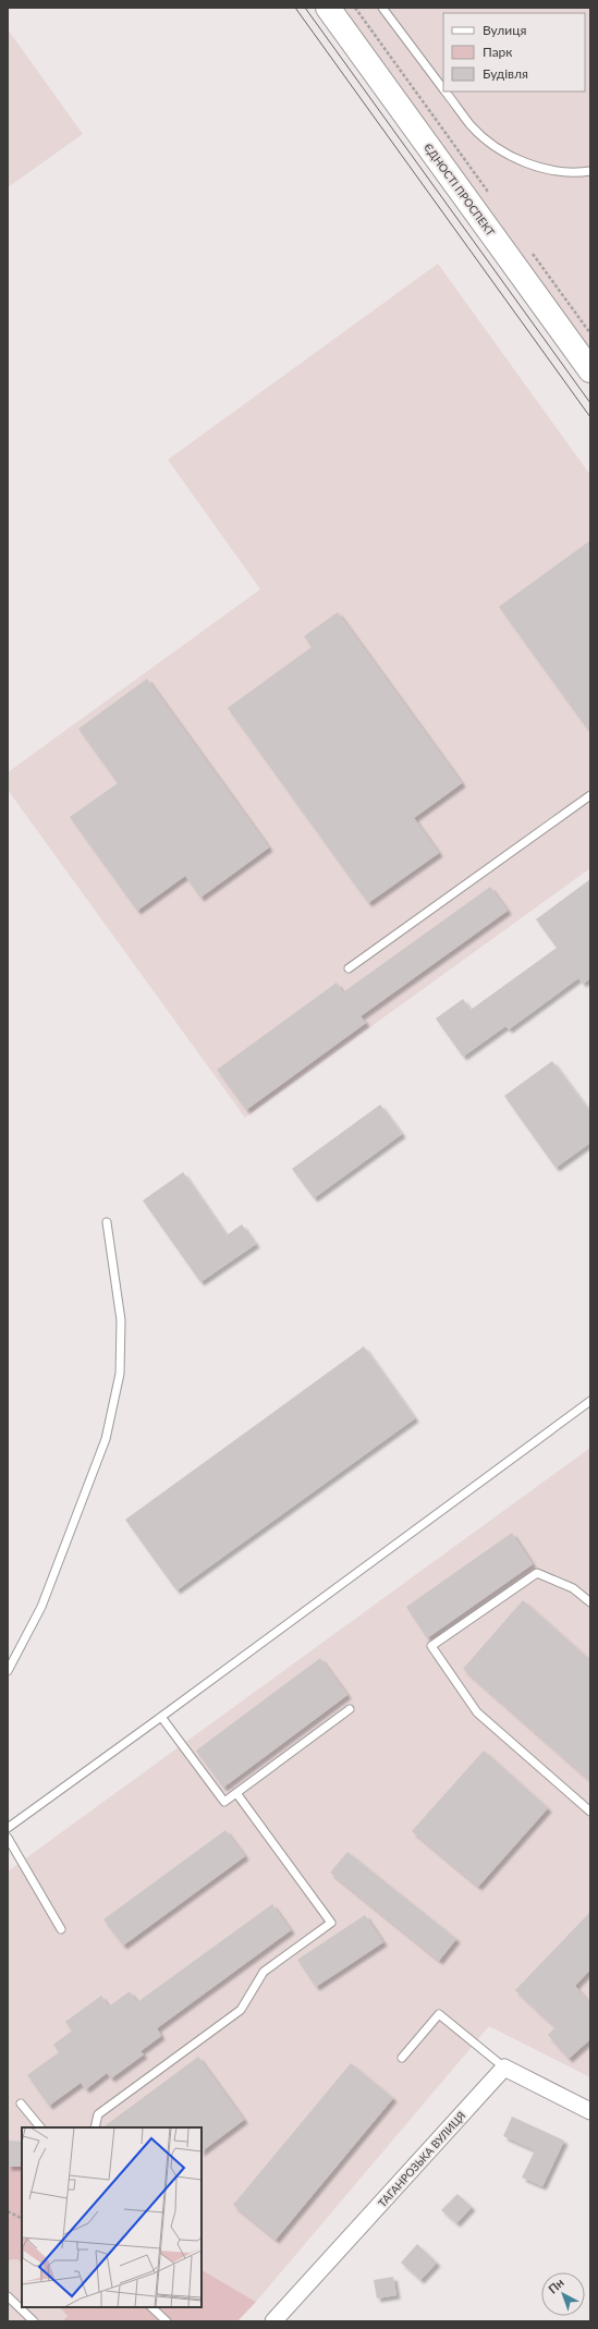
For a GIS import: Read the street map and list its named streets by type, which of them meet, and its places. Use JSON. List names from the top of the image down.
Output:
{
  "streets": {
    "main road": ["ЄДНОСТІ ПРОСПЕКТ"],
    "street": ["ТАГАНРОЗЬКА ВУЛИЦЯ"]
  },
  "legend": ["Вулиця", "Парк", "Будівля"],
  "north": "top left"
}
